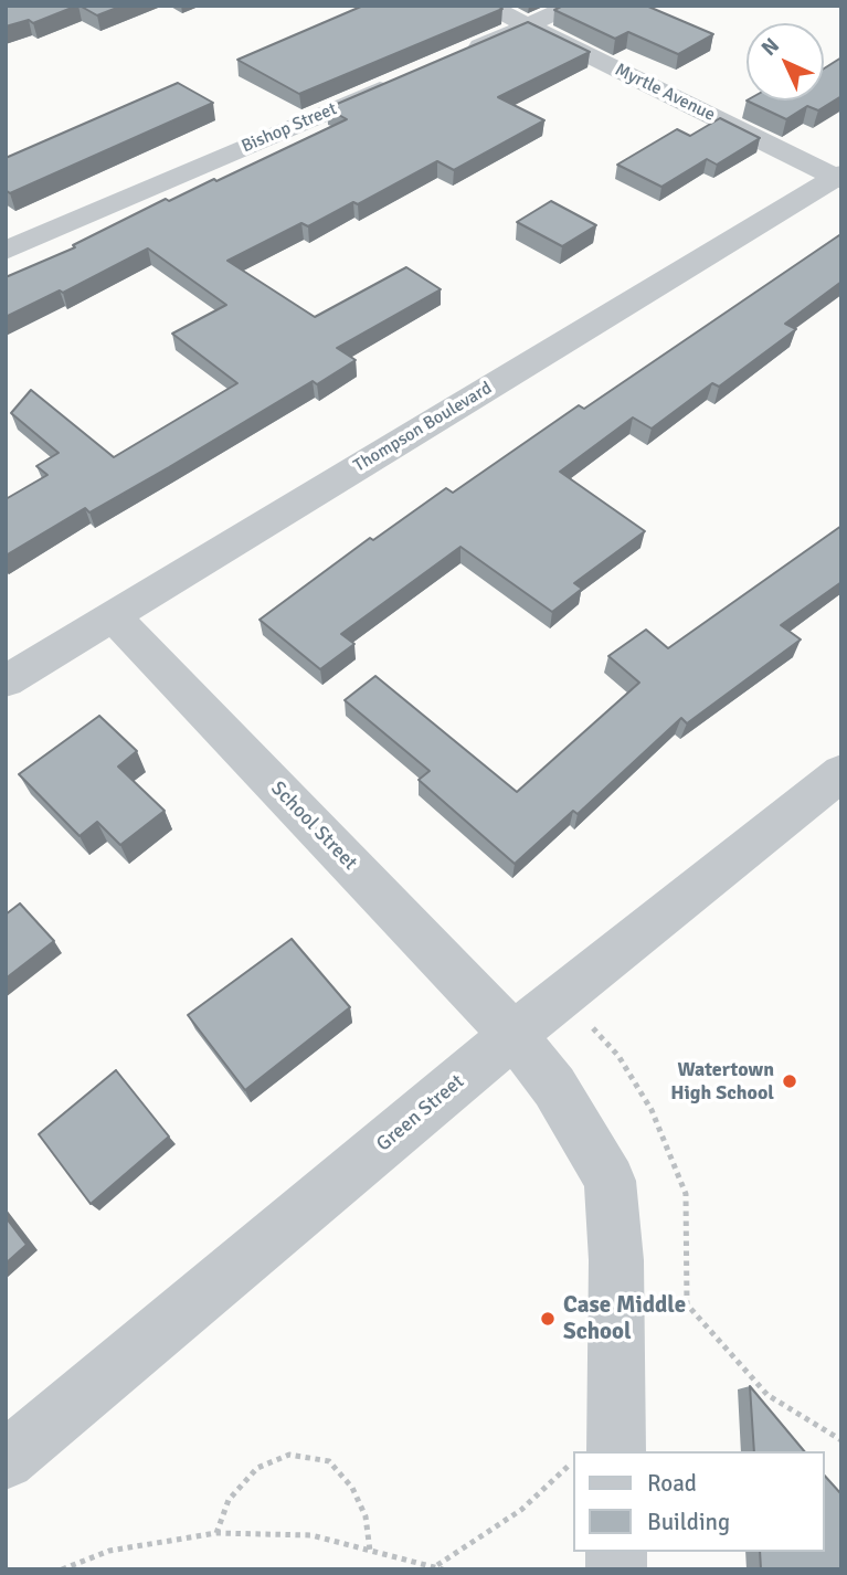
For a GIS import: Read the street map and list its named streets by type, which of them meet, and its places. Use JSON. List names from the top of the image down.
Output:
{
  "streets": {
    "street": [
      "Myrtle Avenue",
      "Bishop Street",
      "Thompson Boulevard",
      "School Street",
      "Green Street"
    ]
  },
  "crossings": [
    ["Myrtle Avenue", "Thompson Boulevard"],
    ["Thompson Boulevard", "School Street"],
    ["School Street", "Green Street"]
  ],
  "places": ["Watertown High School", "Case Middle School"],
  "legend": ["Road", "Building"],
  "north": "top left"
}
